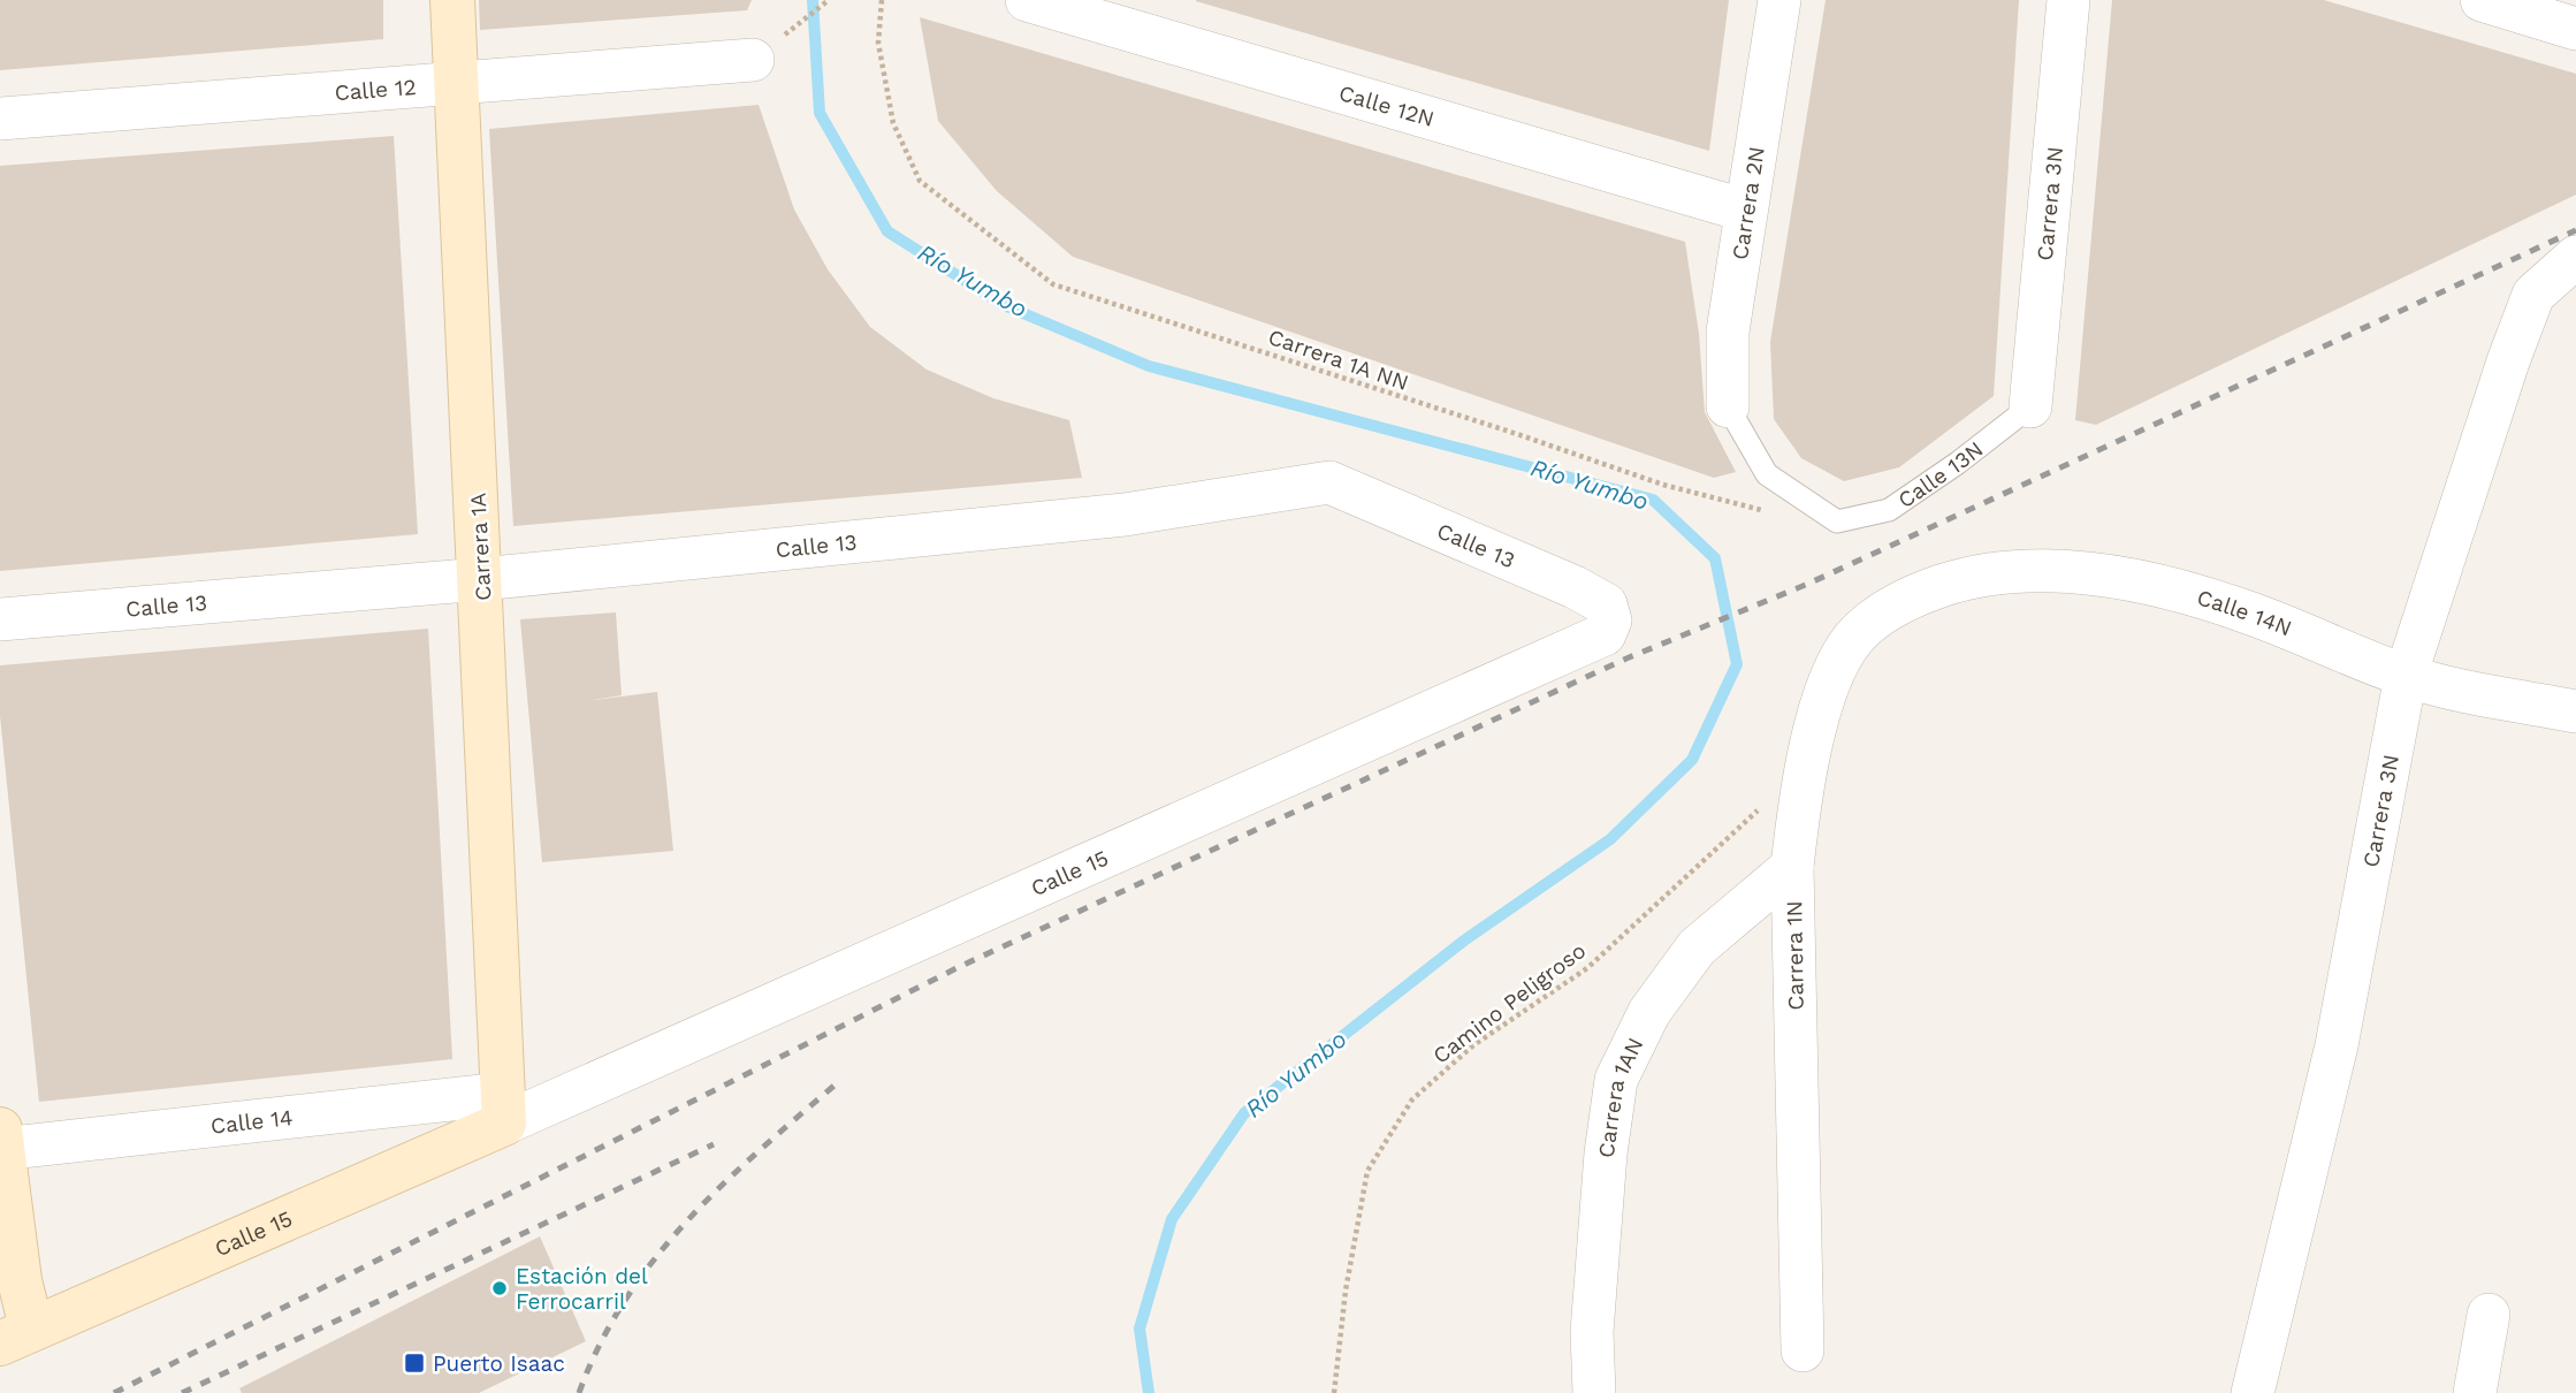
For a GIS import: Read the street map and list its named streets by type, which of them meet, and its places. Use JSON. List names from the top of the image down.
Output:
{
  "streets": {
    "street": [
      "Calle 12",
      "Calle 12N",
      "Carrera 2N",
      "Carrera 3N",
      "Calle 13",
      "Carrera 1A",
      "Calle 14N",
      "Calle 15",
      "Carrera 1N",
      "Carrera 1AN",
      "Calle 14"
    ],
    "lane": ["Calle 13N"],
    "path": ["Carrera 1A NN", "Camino Peligroso"]
  },
  "crossings": [
    ["Calle 12", "Carrera 1A"],
    ["Calle 12N", "Carrera 2N"],
    ["Carrera 2N", "Calle 13N"],
    ["Carrera 3N", "Calle 13N"],
    ["Carrera 3N", "Calle 14N"],
    ["Calle 13", "Carrera 1A"],
    ["Calle 13", "Calle 15"],
    ["Carrera 1A", "Calle 15"],
    ["Carrera 1A", "Calle 14"],
    ["Calle 14N", "Carrera 1N"],
    ["Calle 15", "Calle 14"],
    ["Carrera 1N", "Carrera 1AN"]
  ],
  "water": ["Río Yumbo"],
  "places": {
    "other": ["Estación del Ferrocarril"],
    "transit": ["Puerto Isaac"]
  }
}
